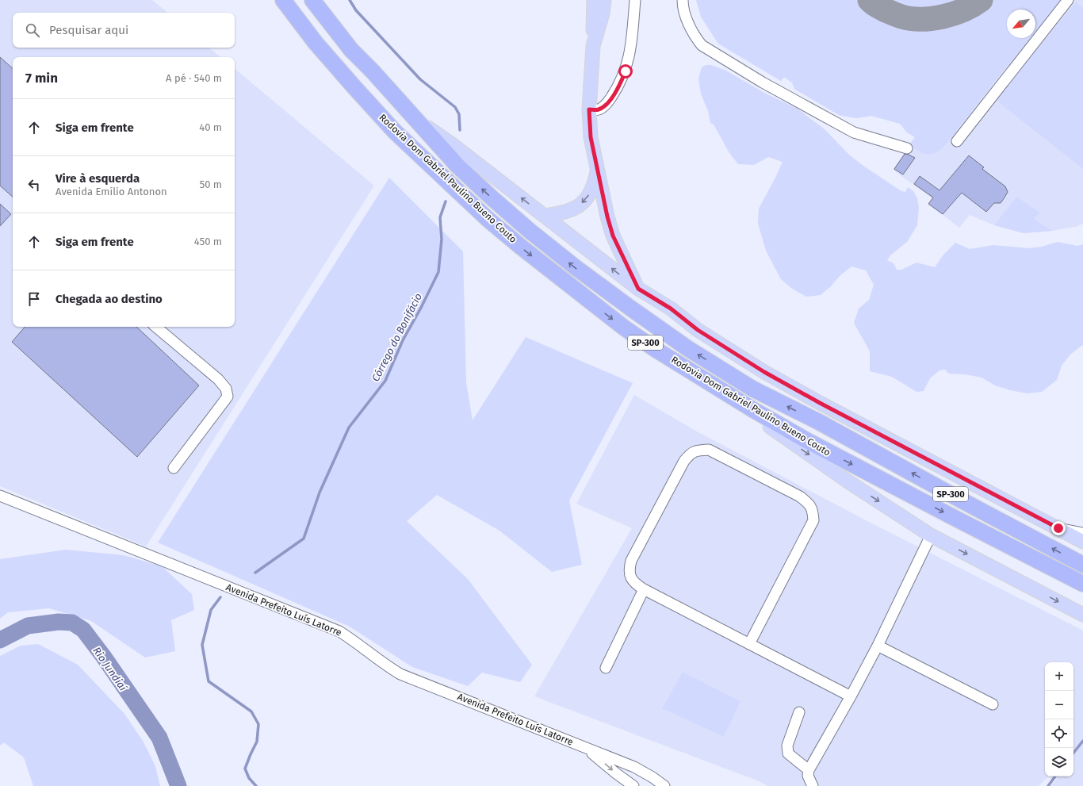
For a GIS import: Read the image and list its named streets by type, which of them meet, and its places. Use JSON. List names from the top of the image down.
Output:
{
  "streets": {
    "highway": ["Rodovia Dom Gabriel Paulino Bueno Couto", "SP-300"],
    "street": ["Avenida Prefeito Luís Latorre"]
  },
  "water": ["Córrego do Bonifácio", "Rio Jundiaí"],
  "north": "bottom left",
  "page": {
    "search": "Pesquisar aqui",
    "heading": ["7 min", "A pé · 540 m"],
    "list": [
      ["Siga em frente", "40 m"],
      ["Vire à esquerda", "Avenida Emílio Antonon", "50 m"],
      ["Siga em frente", "450 m"],
      "Chegada ao destino"
    ],
    "map_buttons": ["+", "−"]
  }
}
